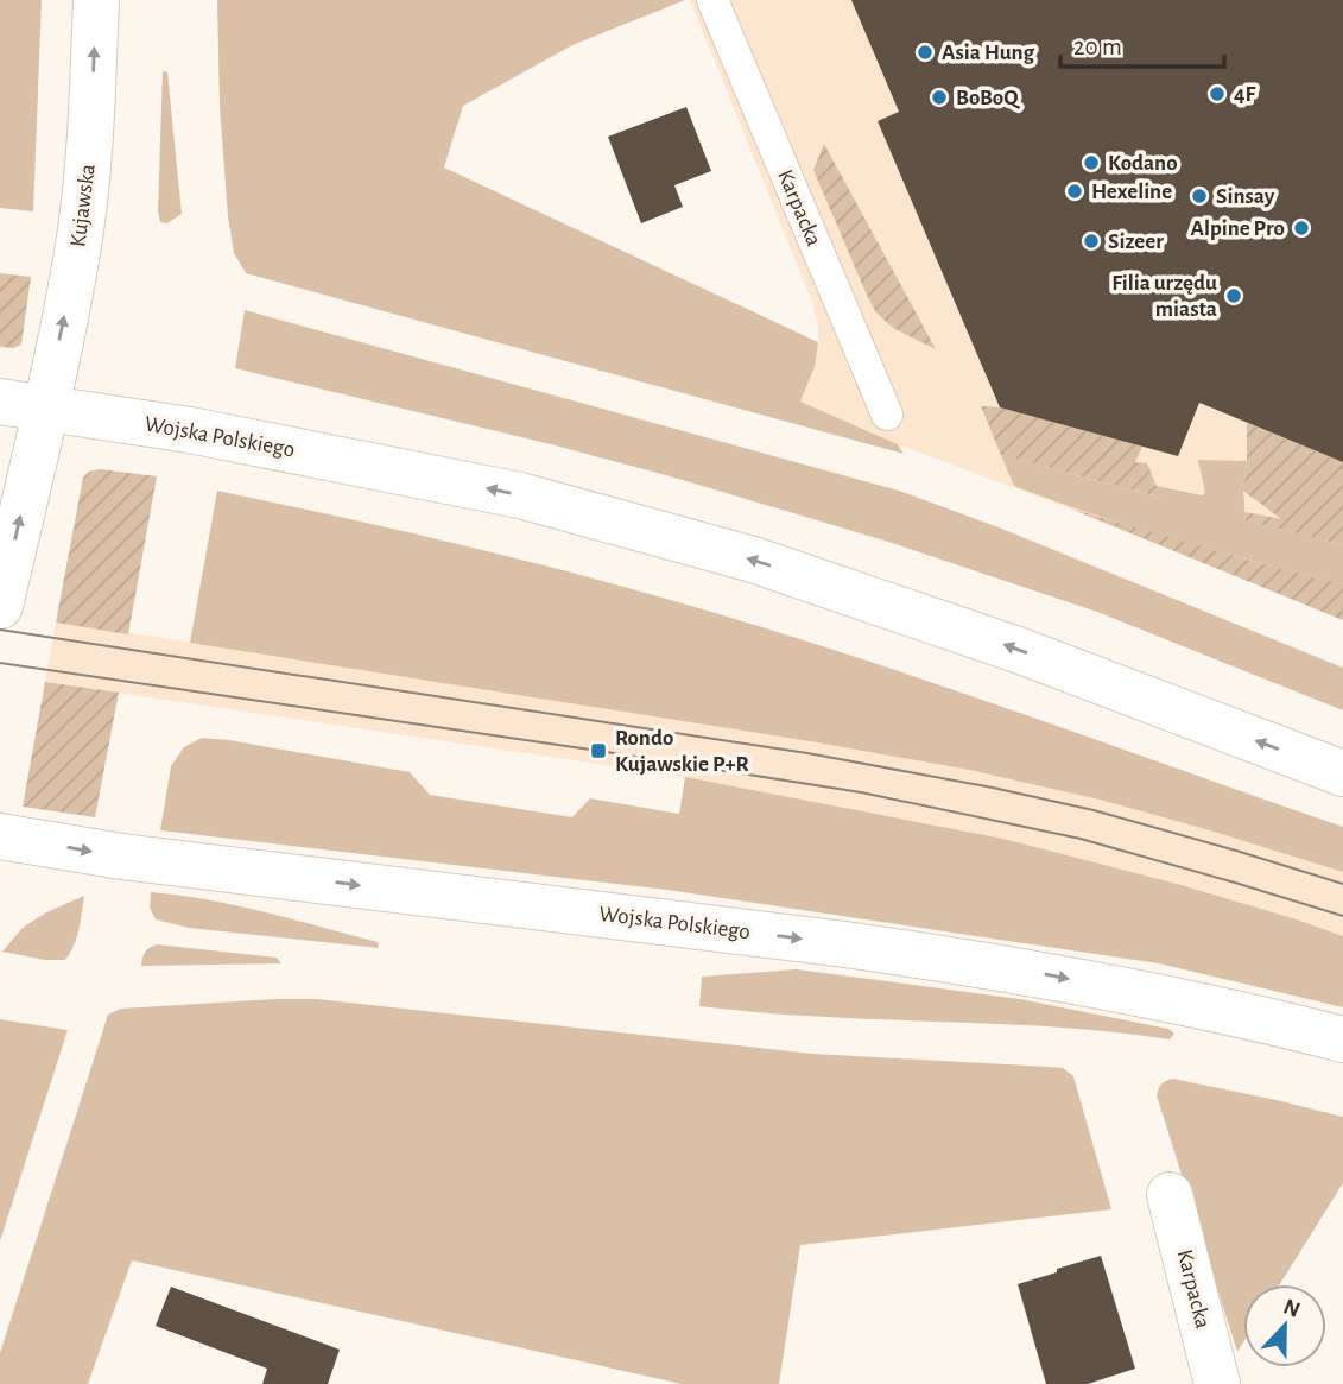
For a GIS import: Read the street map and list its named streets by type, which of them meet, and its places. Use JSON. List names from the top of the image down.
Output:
{
  "streets": {
    "street": ["Kujawska", "Karpacka", "Wojska Polskiego"]
  },
  "crossings": [
    ["Kujawska", "Wojska Polskiego"]
  ],
  "one_way": ["Kujawska"],
  "places": {
    "other": [
      "Asia Hung",
      "4F",
      "BoBoQ",
      "Kodano",
      "Hexeline",
      "Sinsay",
      "Alpine Pro",
      "Sizeer",
      "Filia urzędu miasta"
    ],
    "transit": ["Rondo Kujawskie P+R"]
  },
  "scale_bar": "20 m",
  "north": "top"
}
